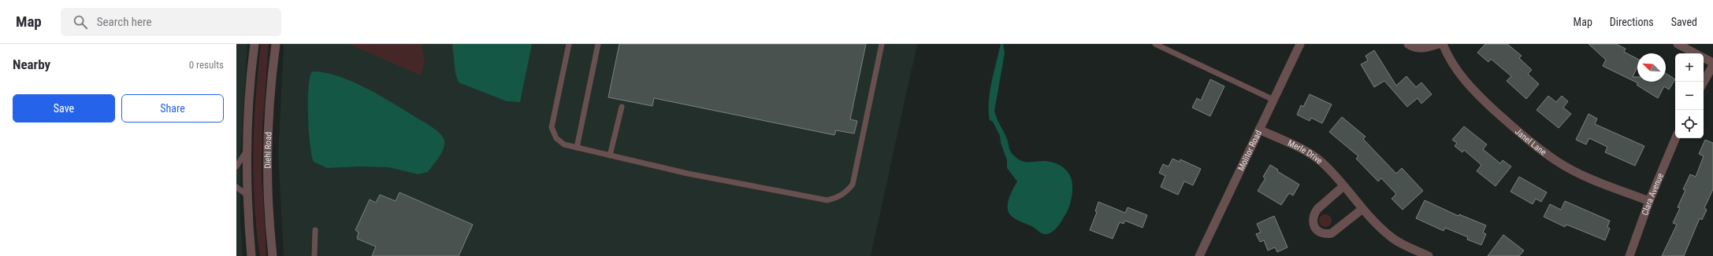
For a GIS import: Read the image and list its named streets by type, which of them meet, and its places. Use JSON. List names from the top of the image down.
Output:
{
  "streets": {
    "street": [
      "Janel Lane",
      "Diehl Road",
      "Molitor Road",
      "Merle Drive",
      "Clara Avenue"
    ]
  },
  "crossings": [
    ["Janel Lane", "Clara Avenue"],
    ["Molitor Road", "Merle Drive"]
  ],
  "north": "top left",
  "page": {
    "header": "Map",
    "search": "Search here",
    "nav": ["Map", "Directions", "Saved"],
    "heading": ["Nearby", "0 results"],
    "map_buttons": ["+", "−"],
    "buttons": ["Save", "Share"]
  }
}
